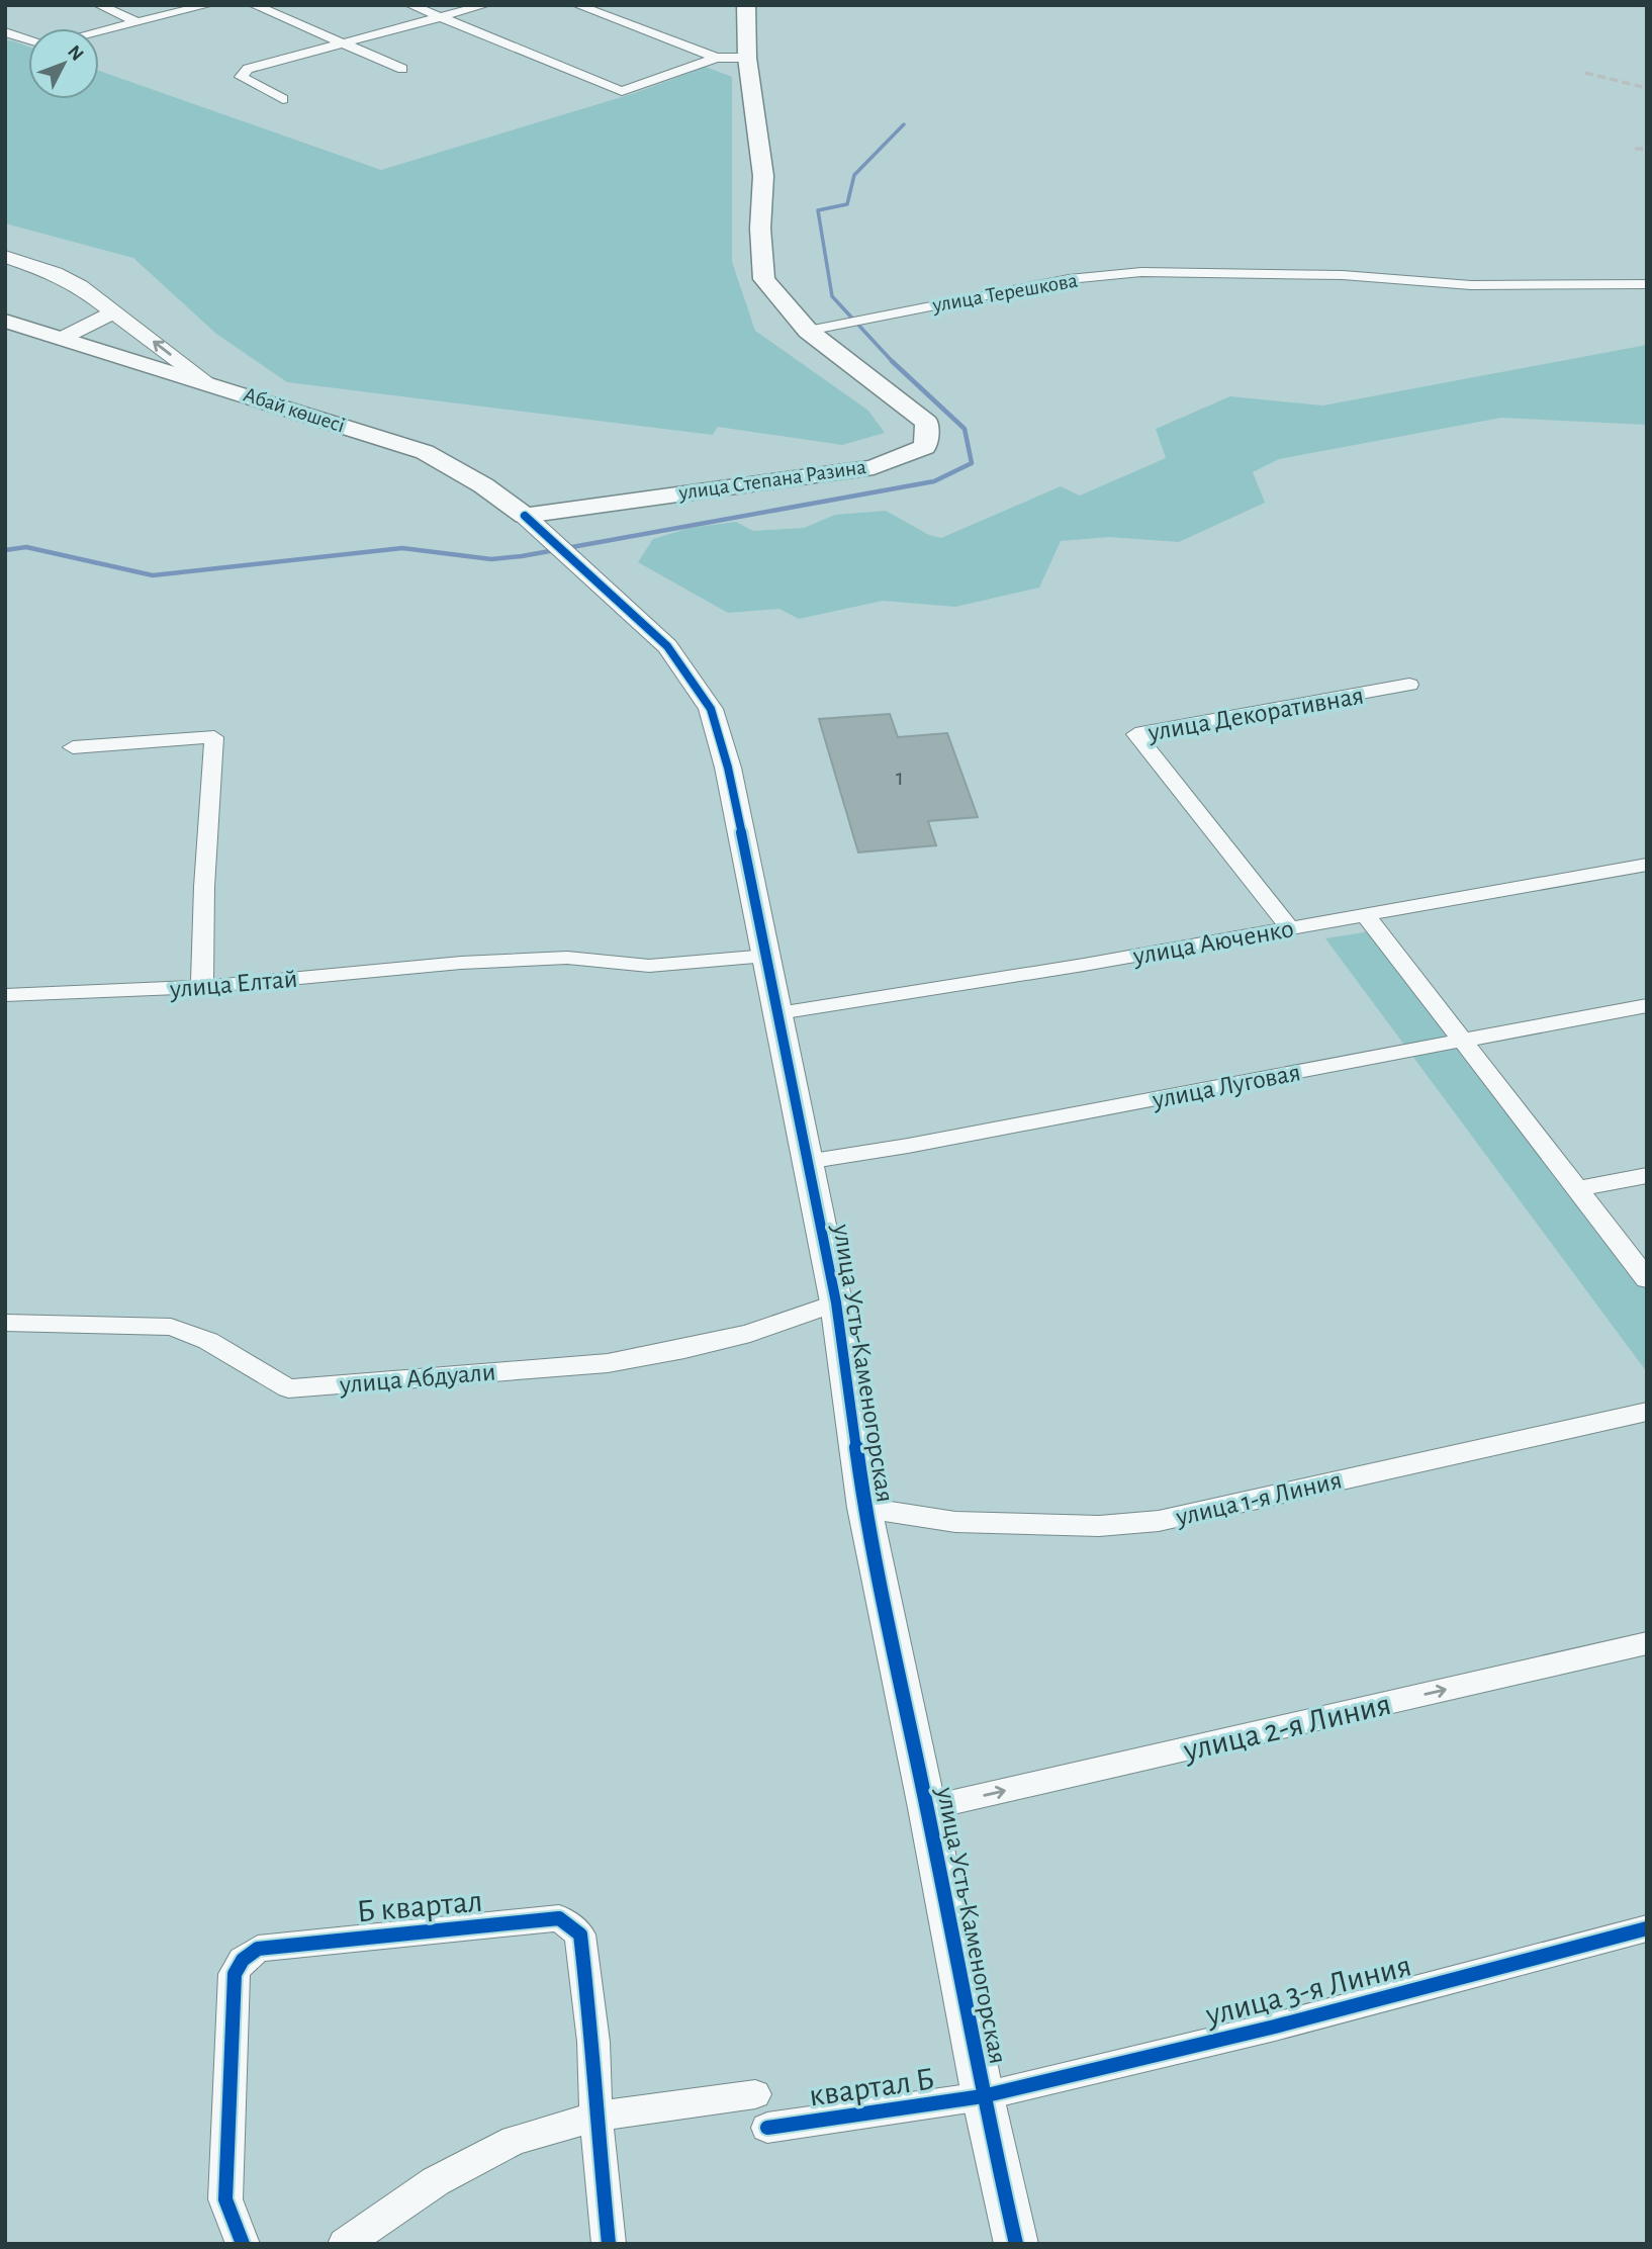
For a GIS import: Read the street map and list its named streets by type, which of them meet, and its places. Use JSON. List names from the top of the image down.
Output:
{
  "streets": {
    "main road": ["Абай көшесі", "улица Степана Разина"],
    "street": [
      "улица Терешкова",
      "улица Декоративная",
      "улица Аюченко",
      "улица Елтай",
      "улица Луговая",
      "улица Усть-Каменогорская",
      "улица Абдуали",
      "улица 1-я Линия",
      "улица 2-я Линия",
      "Б квартал",
      "улица 3-я Линия",
      "квартал Б"
    ]
  },
  "crossings": [
    ["улица Терешкова", "улица Степана Разина"],
    ["Абай көшесі", "улица Степана Разина"],
    ["Абай көшесі", "улица Усть-Каменогорская"],
    ["улица Декоративная", "улица Аюченко"],
    ["улица Аюченко", "улица Усть-Каменогорская"],
    ["улица Елтай", "улица Усть-Каменогорская"],
    ["улица Луговая", "улица Усть-Каменогорская"],
    ["улица Усть-Каменогорская", "улица Абдуали"],
    ["улица Усть-Каменогорская", "улица 1-я Линия"],
    ["улица Усть-Каменогорская", "улица 2-я Линия"],
    ["улица Усть-Каменогорская", "улица 3-я Линия"],
    ["улица Усть-Каменогорская", "квартал Б"],
    ["улица 3-я Линия", "квартал Б"]
  ],
  "one_way": ["улица 2-я Линия"],
  "house_numbers": ["1"],
  "north": "top right"
}
